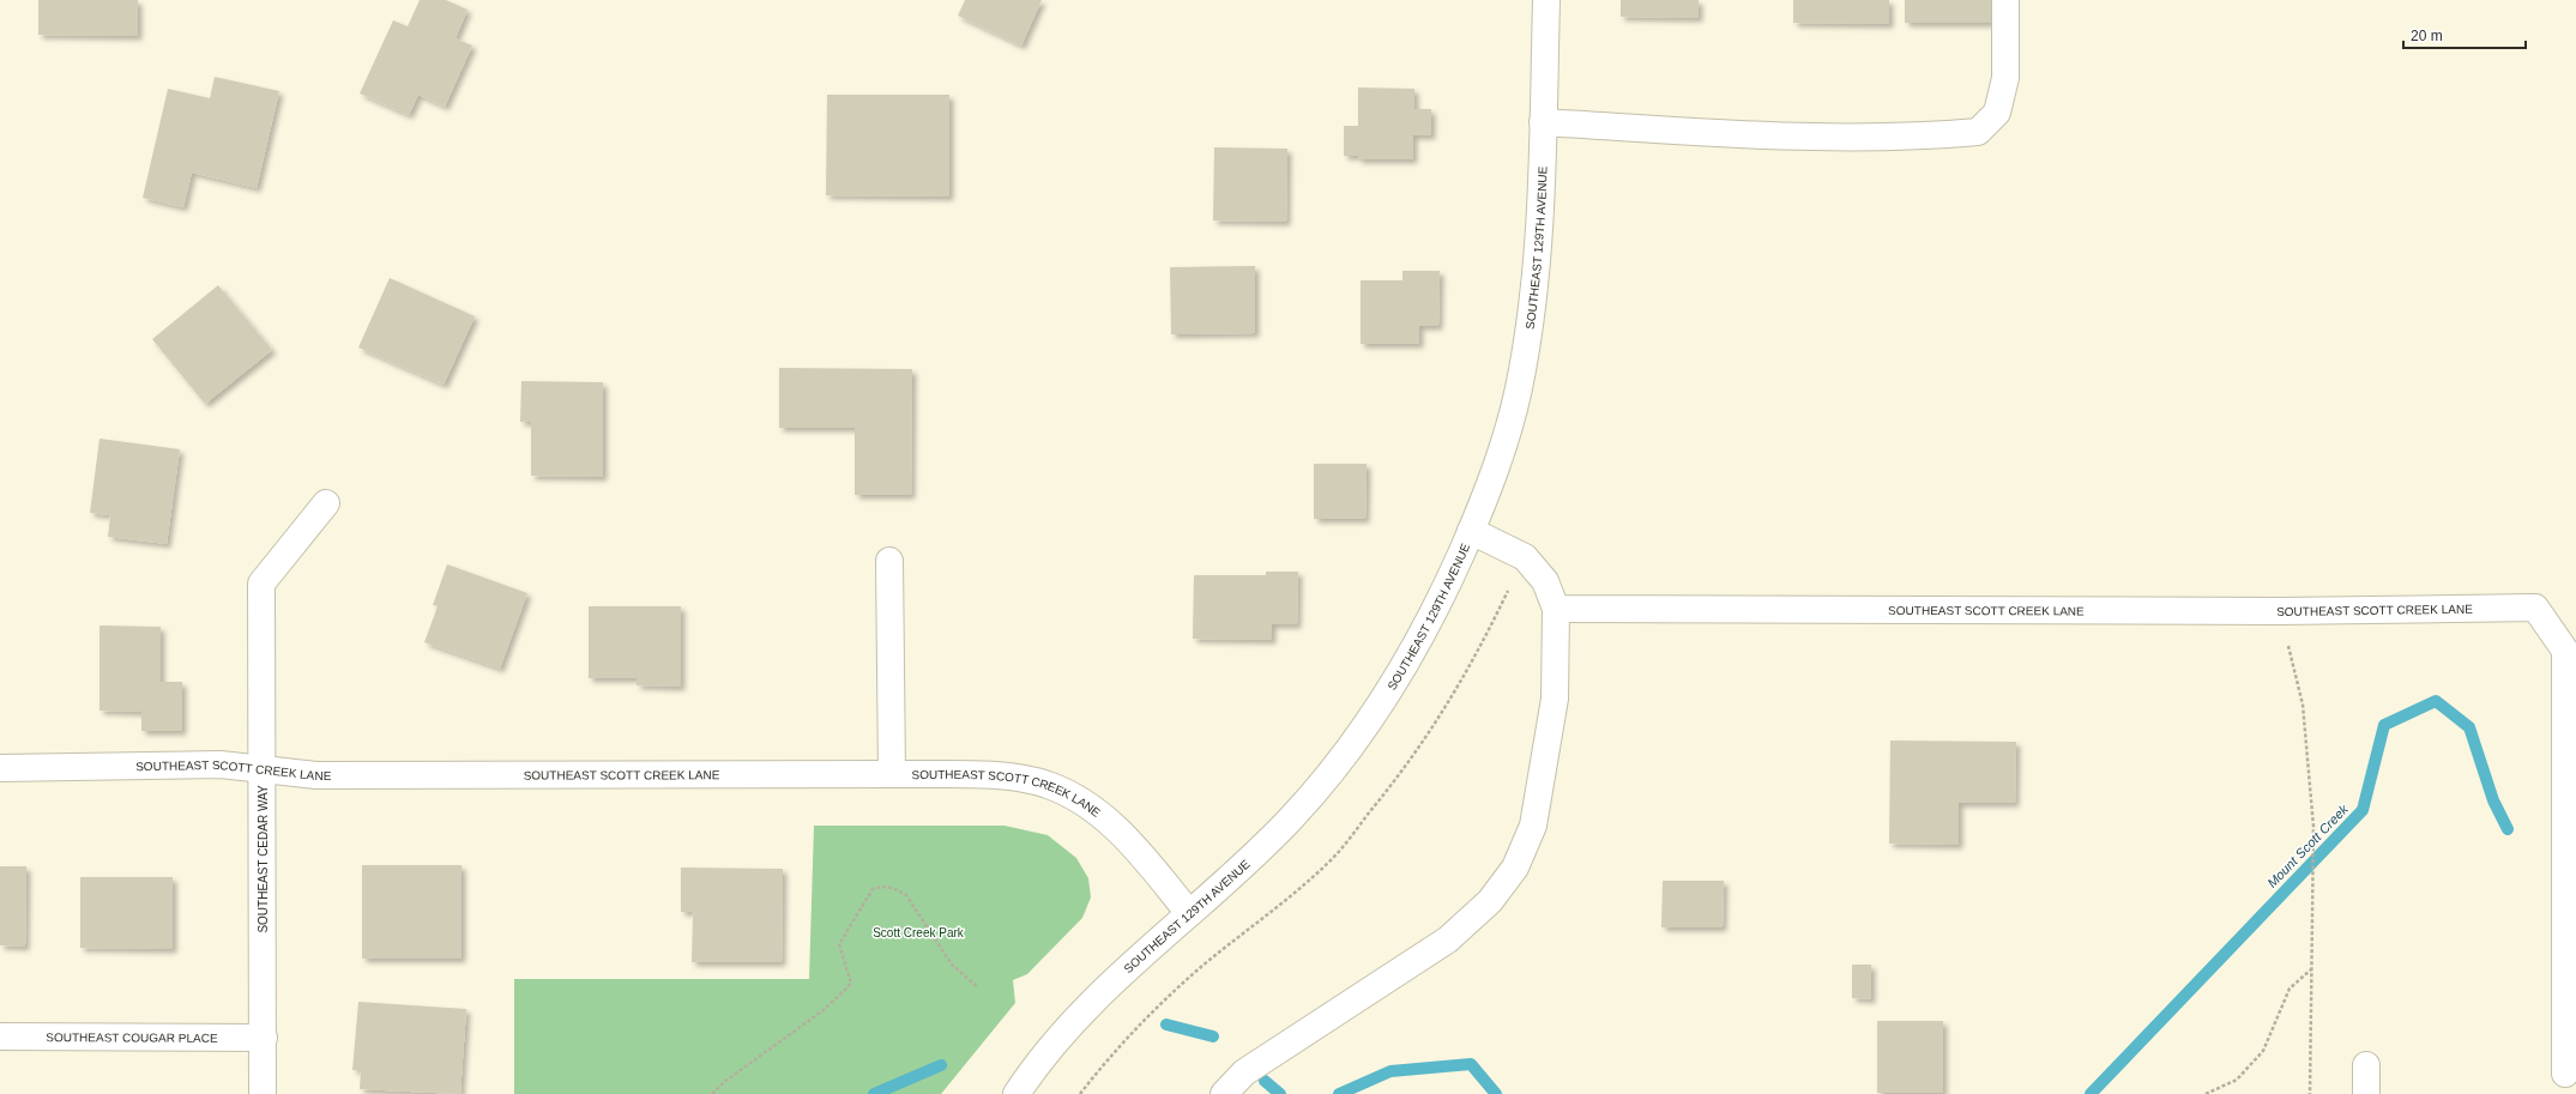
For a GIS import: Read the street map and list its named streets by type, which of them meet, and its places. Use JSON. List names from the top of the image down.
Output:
{
  "streets": {
    "street": [
      "SOUTHEAST 129TH AVENUE",
      "SOUTHEAST SCOTT CREEK LANE",
      "SOUTHEAST CEDAR WAY",
      "SOUTHEAST COUGAR PLACE"
    ]
  },
  "crossings": [
    ["SOUTHEAST 129TH AVENUE", "SOUTHEAST SCOTT CREEK LANE"],
    ["SOUTHEAST SCOTT CREEK LANE", "SOUTHEAST CEDAR WAY"],
    ["SOUTHEAST CEDAR WAY", "SOUTHEAST COUGAR PLACE"]
  ],
  "water": ["Mount Scott Creek"],
  "parks": ["Scott Creek Park"],
  "scale_bar": "20 m"
}
